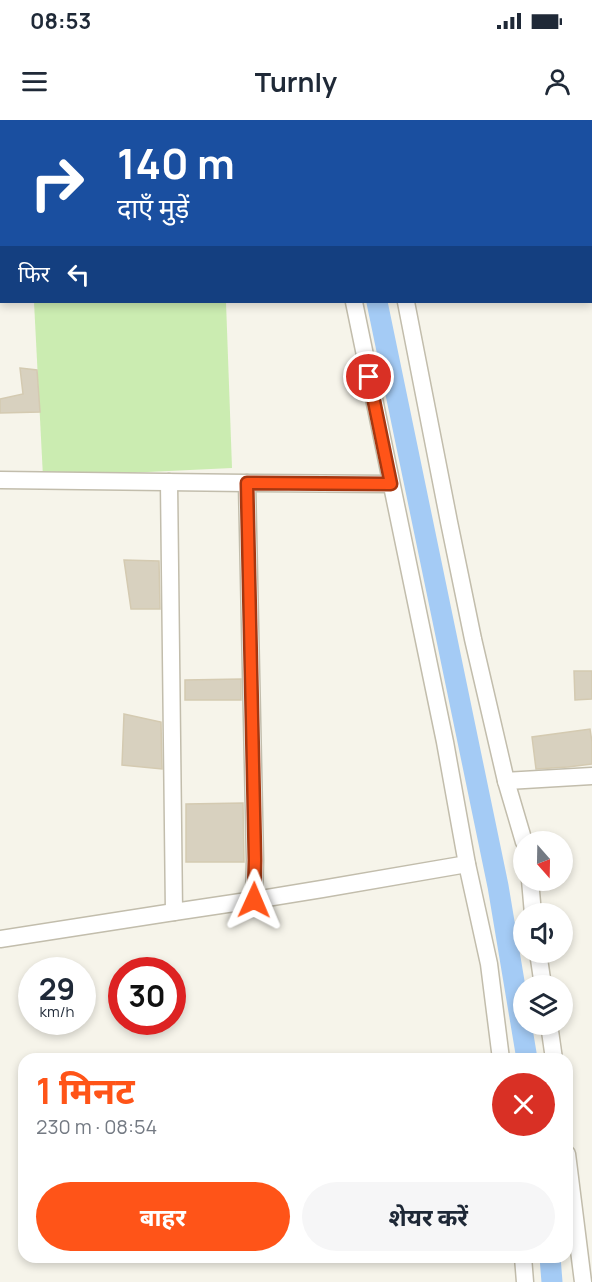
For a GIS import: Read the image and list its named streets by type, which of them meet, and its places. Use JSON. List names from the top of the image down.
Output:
{
  "north": "bottom",
  "page": {
    "status": "08:53",
    "header": "Turnly",
    "turn": ["140 m", "दाएँ मुड़ें"],
    "then": "फिर",
    "speed": "29 km/h",
    "limit": "30",
    "heading": ["1 मिनट", "230 m · 08:54"],
    "buttons": ["बाहर", "शेयर करें"]
  }
}
